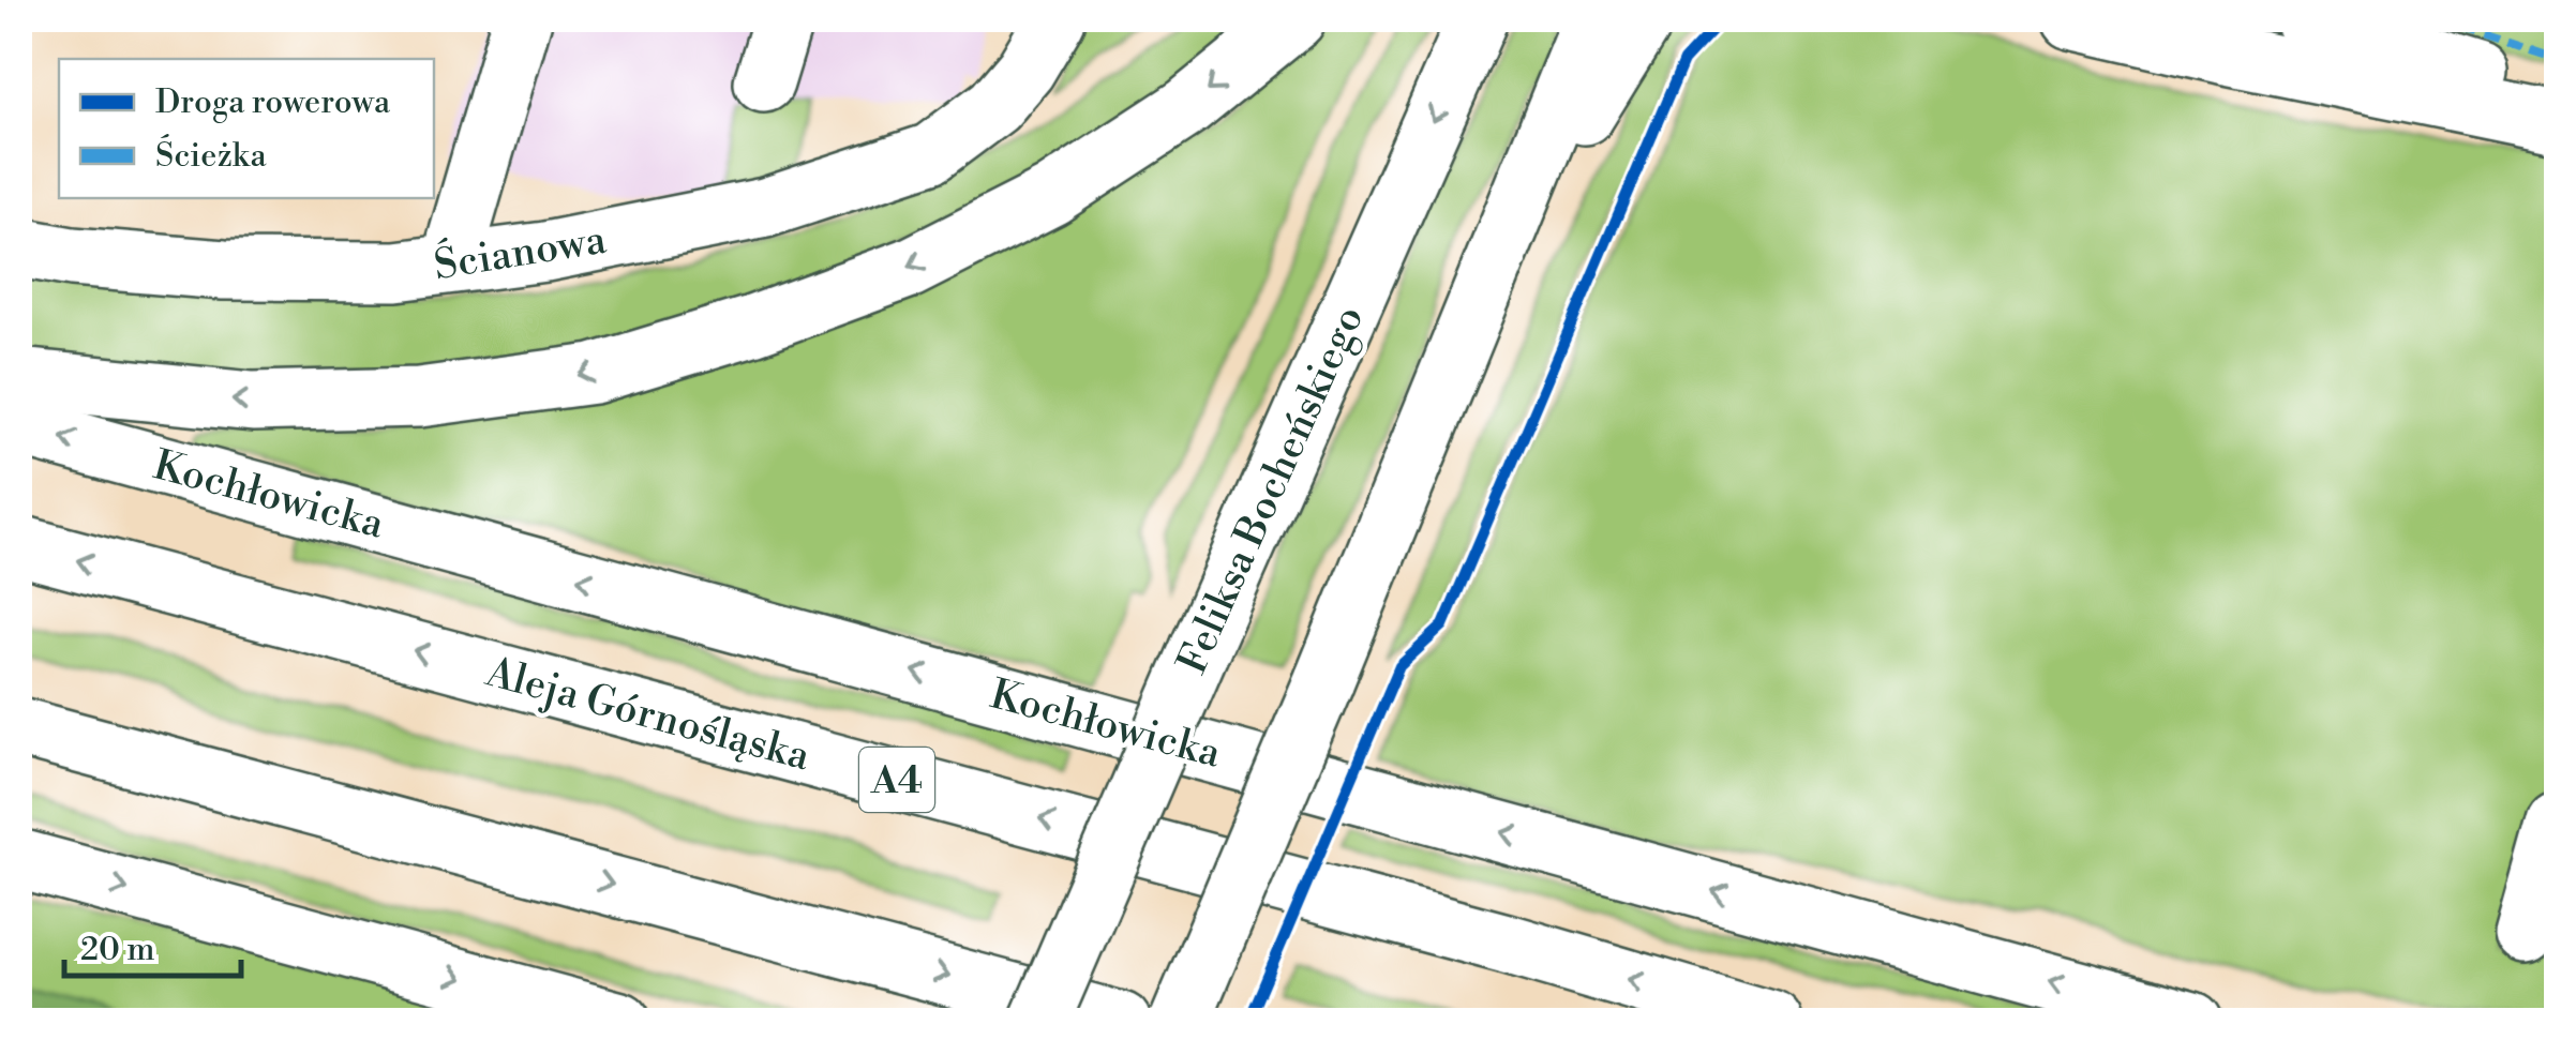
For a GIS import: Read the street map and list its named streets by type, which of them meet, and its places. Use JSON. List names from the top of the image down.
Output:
{
  "streets": {
    "main road": [
      "Ścianowa",
      "Feliksa Bocheńskiego",
      "Kochłowicka",
      "Aleja Górnośląska",
      "A4"
    ]
  },
  "legend": ["Droga rowerowa", "Ścieżka"],
  "scale_bar": "20 m"
}
